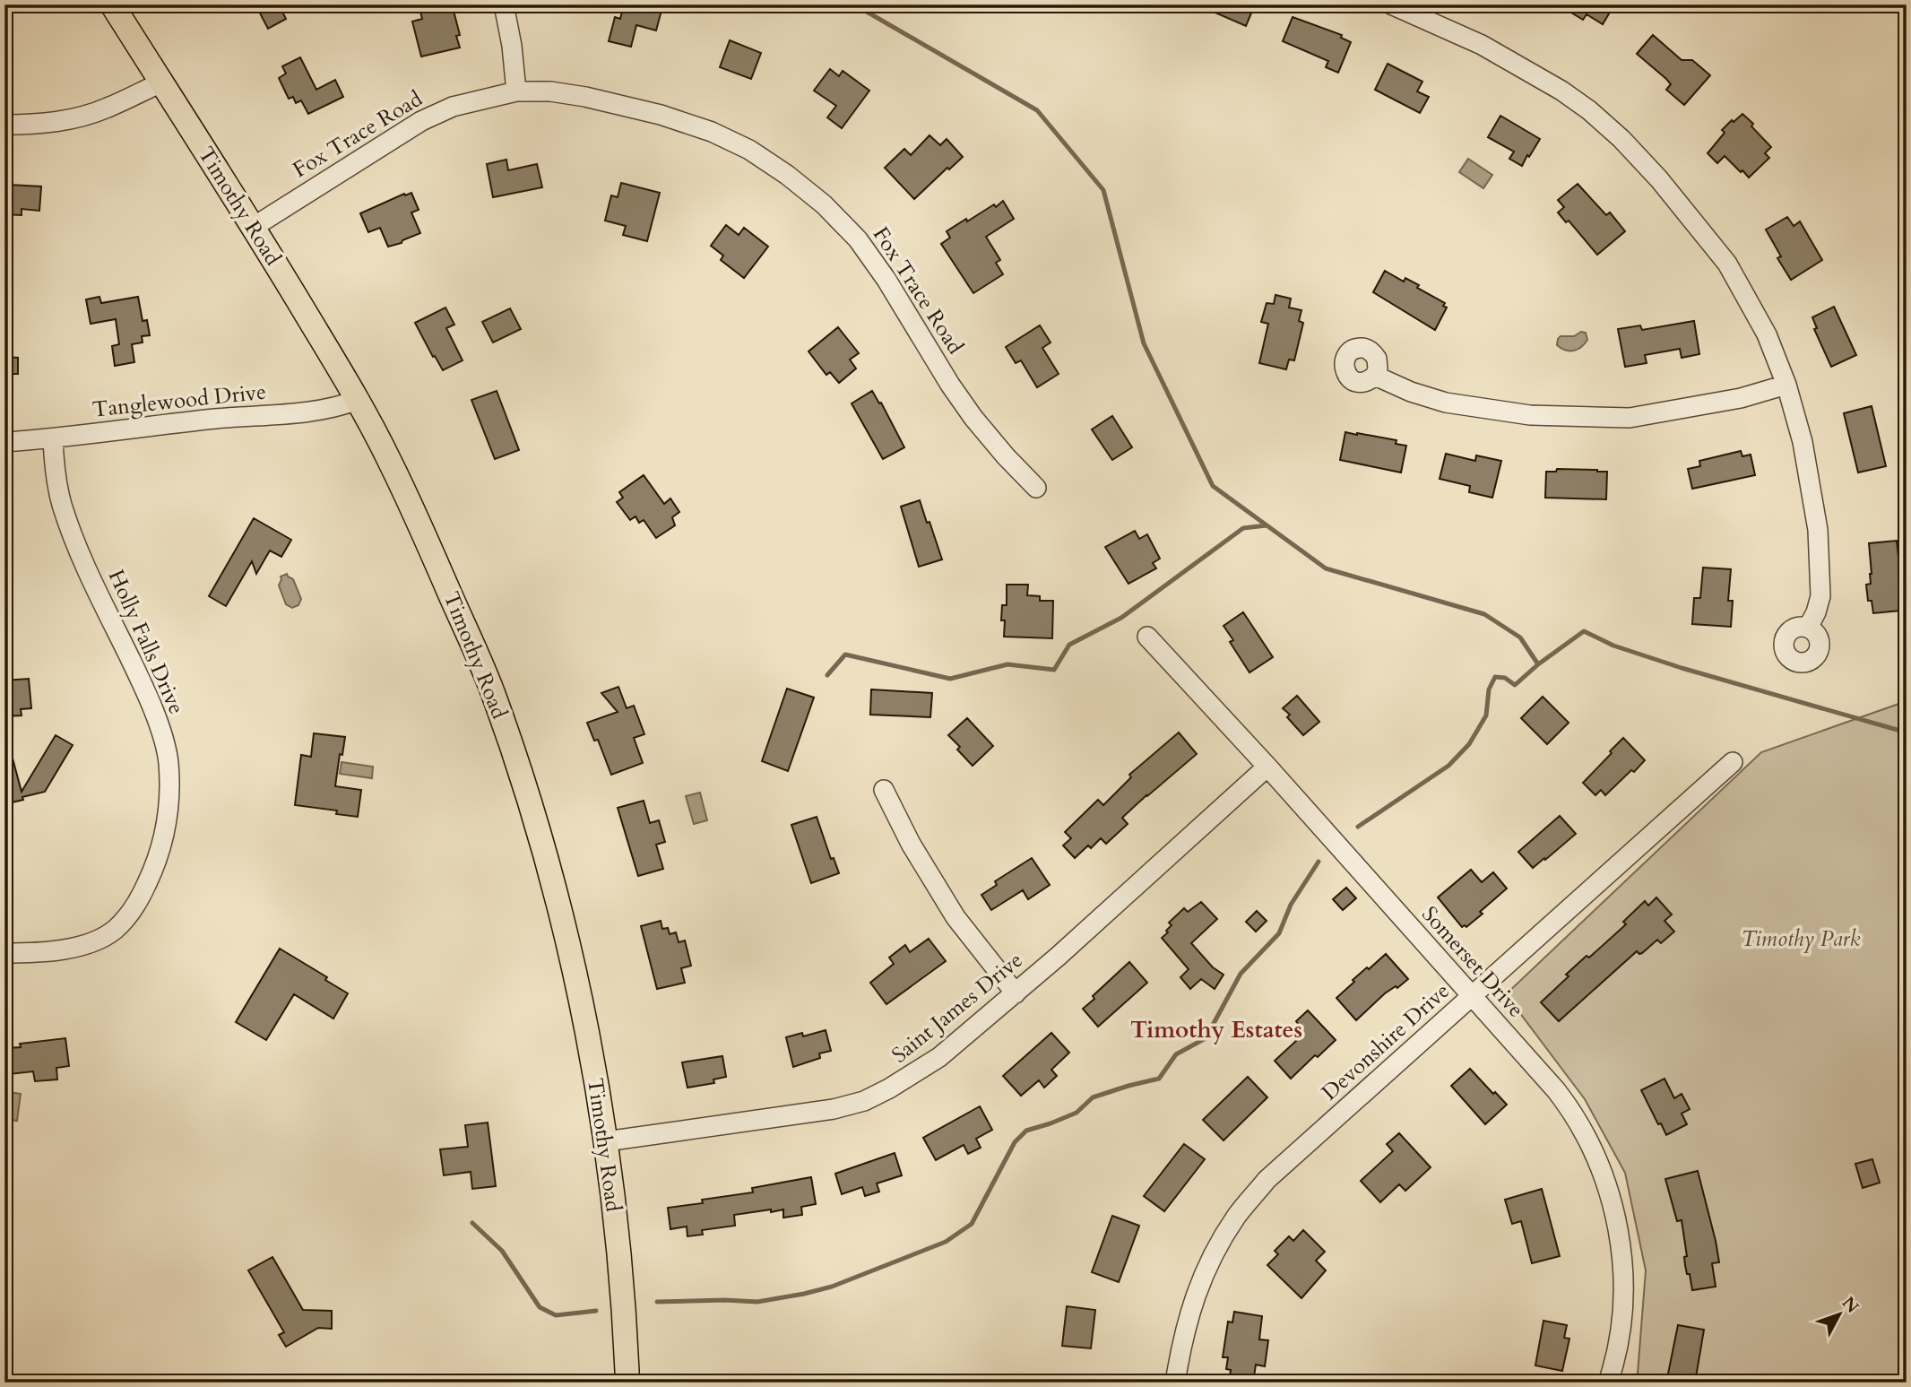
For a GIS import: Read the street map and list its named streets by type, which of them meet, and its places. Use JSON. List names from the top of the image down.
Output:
{
  "streets": {
    "main road": ["Timothy Road"],
    "street": [
      "Fox Trace Road",
      "Tanglewood Drive",
      "Holly Falls Drive",
      "Somerset Drive",
      "Saint James Drive",
      "Devonshire Drive"
    ]
  },
  "crossings": [
    ["Fox Trace Road", "Timothy Road"],
    ["Timothy Road", "Tanglewood Drive"],
    ["Timothy Road", "Saint James Drive"],
    ["Tanglewood Drive", "Holly Falls Drive"],
    ["Somerset Drive", "Saint James Drive"],
    ["Somerset Drive", "Devonshire Drive"]
  ],
  "districts": ["Timothy Estates"],
  "parks": ["Timothy Park"],
  "north": "top right"
}
